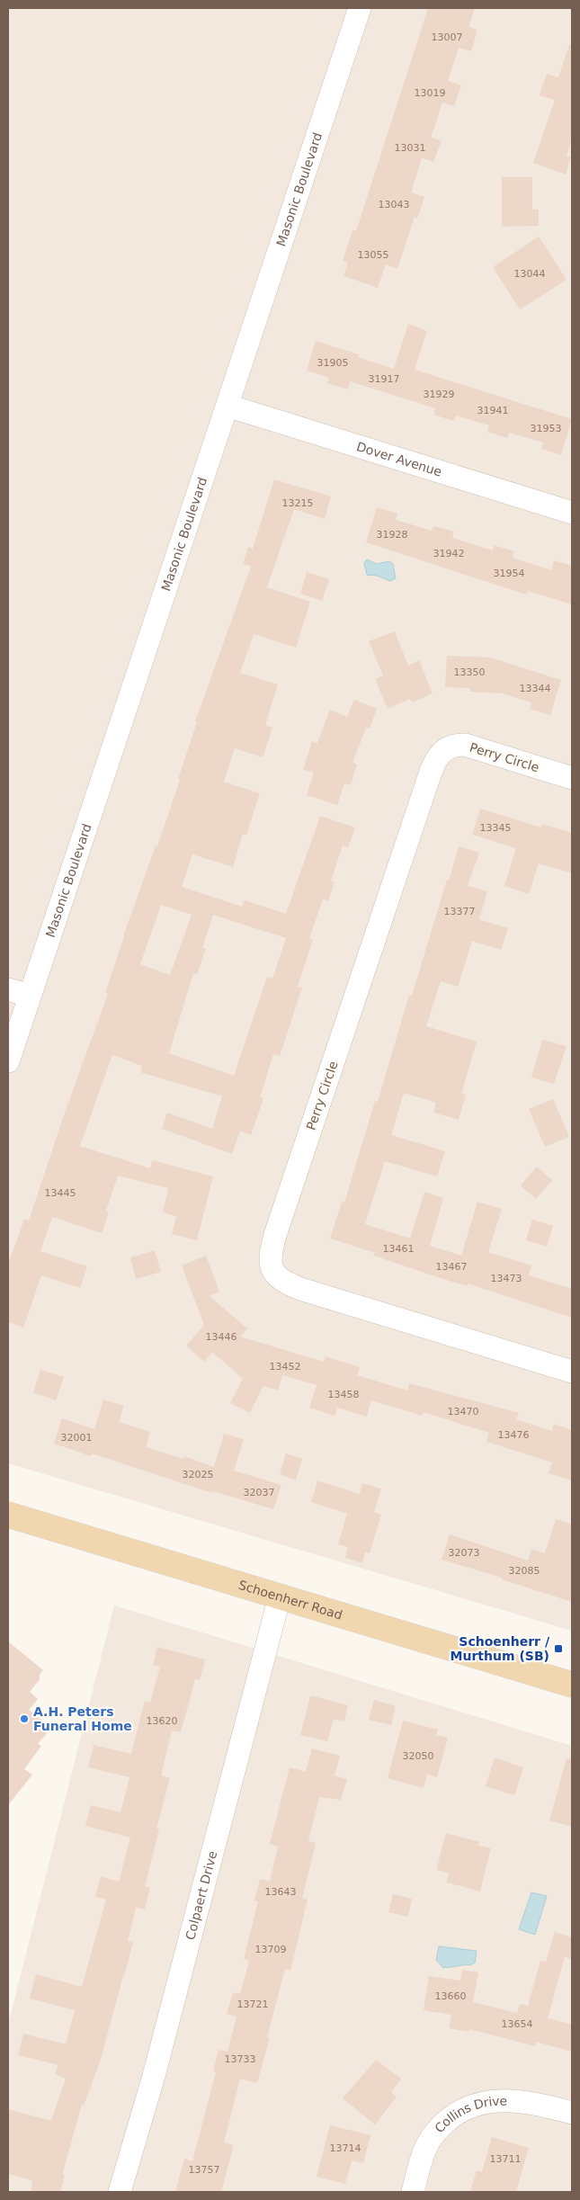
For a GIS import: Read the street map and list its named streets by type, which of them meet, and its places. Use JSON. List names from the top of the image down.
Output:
{
  "streets": {
    "main road": ["Schoenherr Road"],
    "street": [
      "Masonic Boulevard",
      "Dover Avenue",
      "Perry Circle",
      "Colpaert Drive",
      "Collins Drive"
    ]
  },
  "crossings": [
    ["Masonic Boulevard", "Dover Avenue"],
    ["Schoenherr Road", "Colpaert Drive"]
  ],
  "places": {
    "transit": ["Schoenherr / Murthum (SB)"],
    "other": ["A.H. Peters Funeral Home"]
  },
  "house_numbers": [
    "13007",
    "13019",
    "13031",
    "13043",
    "13055",
    "13044",
    "31905",
    "31917",
    "31929",
    "31941",
    "31953",
    "13215",
    "31928",
    "31942",
    "31954",
    "13350",
    "13344",
    "13345",
    "13377",
    "13445",
    "13461",
    "13467",
    "13473",
    "13446",
    "13452",
    "13458",
    "13470",
    "13476",
    "32001",
    "32025",
    "32037",
    "32073",
    "32085",
    "13620",
    "32050",
    "13643",
    "13709",
    "13660",
    "13721",
    "13654",
    "13733",
    "13714",
    "13711",
    "13757"
  ]
}
